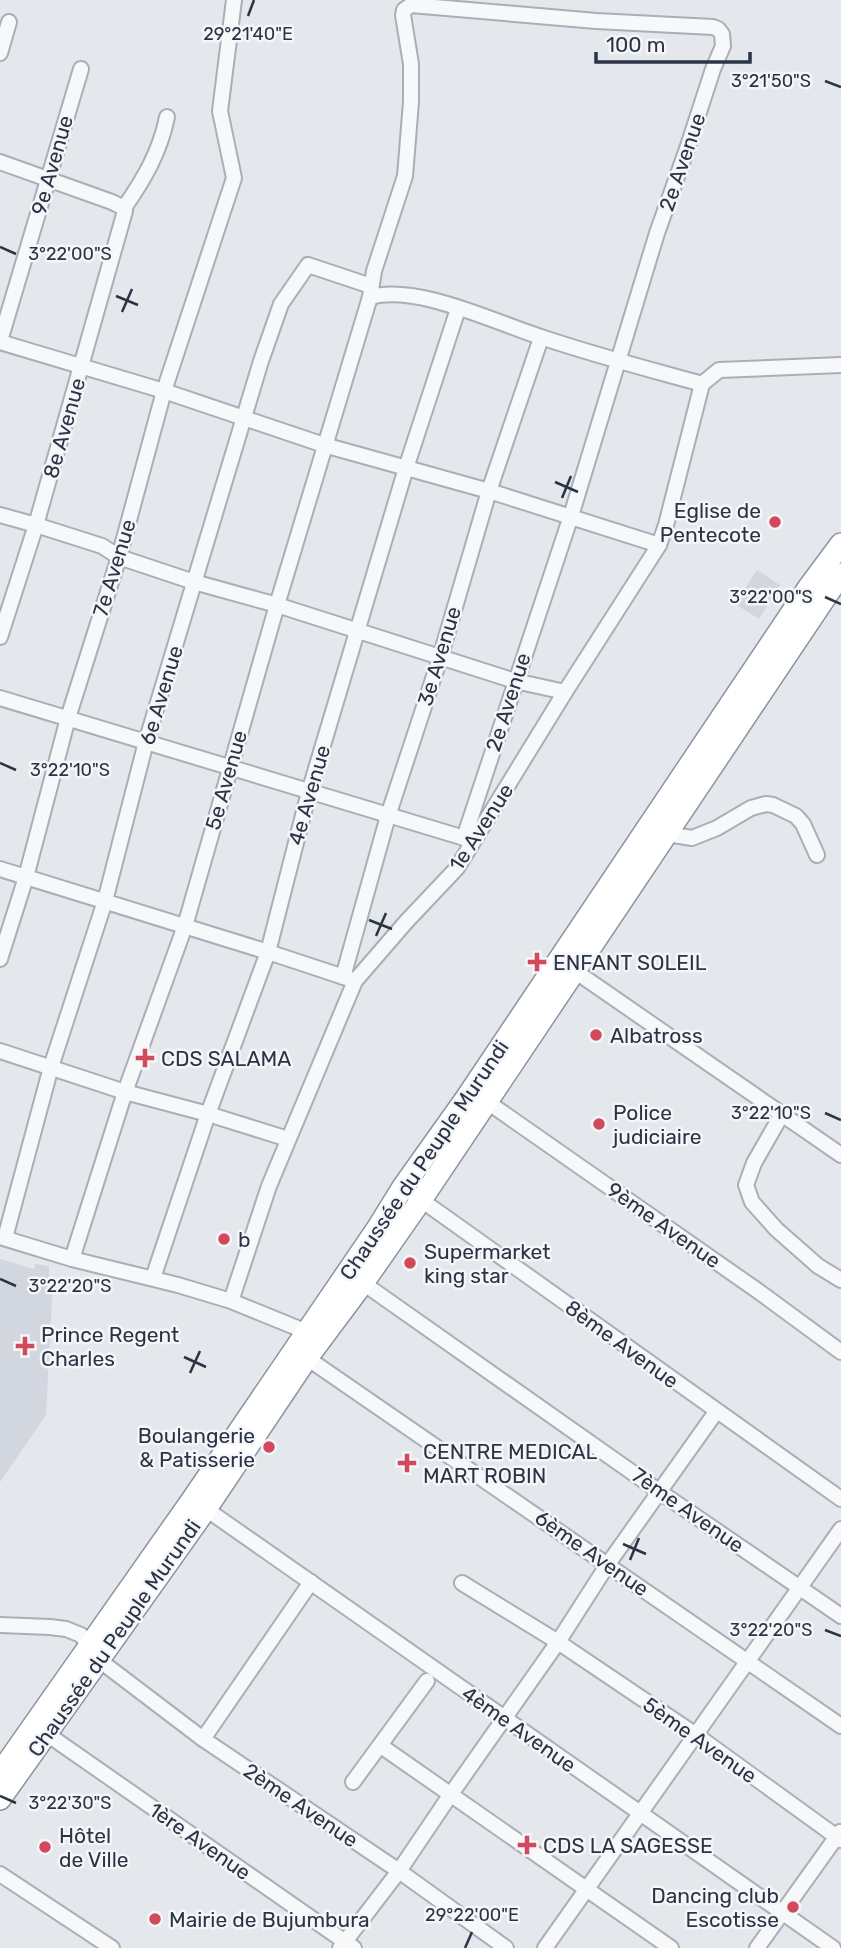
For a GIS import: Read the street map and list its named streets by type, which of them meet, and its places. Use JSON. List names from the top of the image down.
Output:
{
  "streets": {
    "highway": ["Chaussée du Peuple Murundi"],
    "street": [
      "2e Avenue",
      "9e Avenue",
      "8e Avenue",
      "7e Avenue",
      "3e Avenue",
      "6e Avenue",
      "5e Avenue",
      "4e Avenue",
      "1e Avenue",
      "9ème Avenue",
      "8ème Avenue",
      "7ème Avenue",
      "6ème Avenue",
      "4ème Avenue",
      "5ème Avenue",
      "2ème Avenue",
      "1ère Avenue"
    ]
  },
  "crossings": [
    ["2e Avenue", "6e Avenue"],
    ["2e Avenue", "5e Avenue"],
    ["2e Avenue", "1e Avenue"],
    ["3e Avenue", "1e Avenue"],
    ["6e Avenue", "5e Avenue"],
    ["Chaussée du Peuple Murundi", "9ème Avenue"],
    ["Chaussée du Peuple Murundi", "8ème Avenue"],
    ["Chaussée du Peuple Murundi", "7ème Avenue"],
    ["Chaussée du Peuple Murundi", "6ème Avenue"],
    ["Chaussée du Peuple Murundi", "4ème Avenue"],
    ["Chaussée du Peuple Murundi", "2ème Avenue"],
    ["Chaussée du Peuple Murundi", "1ère Avenue"]
  ],
  "places": {
    "other": [
      "Eglise de Pentecote",
      "Albatross",
      "Police judiciaire",
      "b",
      "Supermarket king star",
      "Boulangerie & Patisserie",
      "Hôtel de Ville",
      "Dancing club Escotisse",
      "Mairie de Bujumbura"
    ],
    "health": [
      "ENFANT SOLEIL",
      "CDS SALAMA",
      "Prince Regent Charles",
      "CENTRE MEDICAL MART ROBIN",
      "CDS LA SAGESSE"
    ]
  },
  "scale_bar": "100 m",
  "coordinates": [
    "29°21'40\"E",
    "3°21'50\"S",
    "3°22'00\"S",
    "3°22'10\"S",
    "3°22'20\"S",
    "3°22'30\"S",
    "29°22'00\"E"
  ]
}
